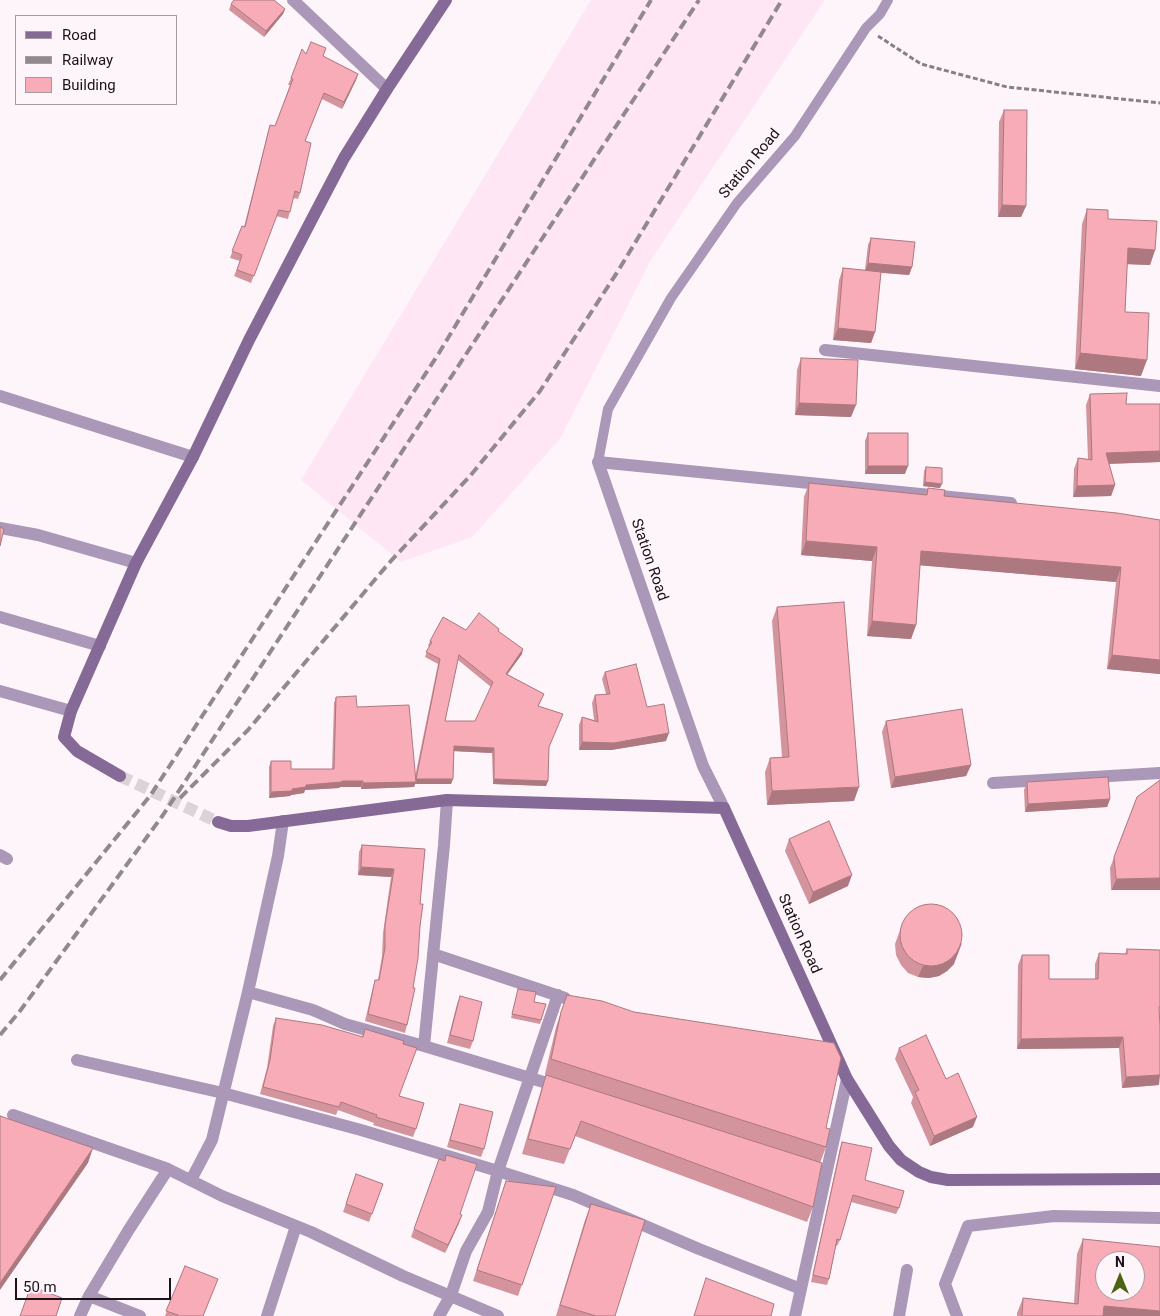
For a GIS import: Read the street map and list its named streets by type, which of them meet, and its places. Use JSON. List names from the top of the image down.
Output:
{
  "streets": {
    "street": ["Station Road"]
  },
  "legend": ["Road", "Railway", "Building"],
  "scale_bar": "50 m",
  "north": "top"
}
